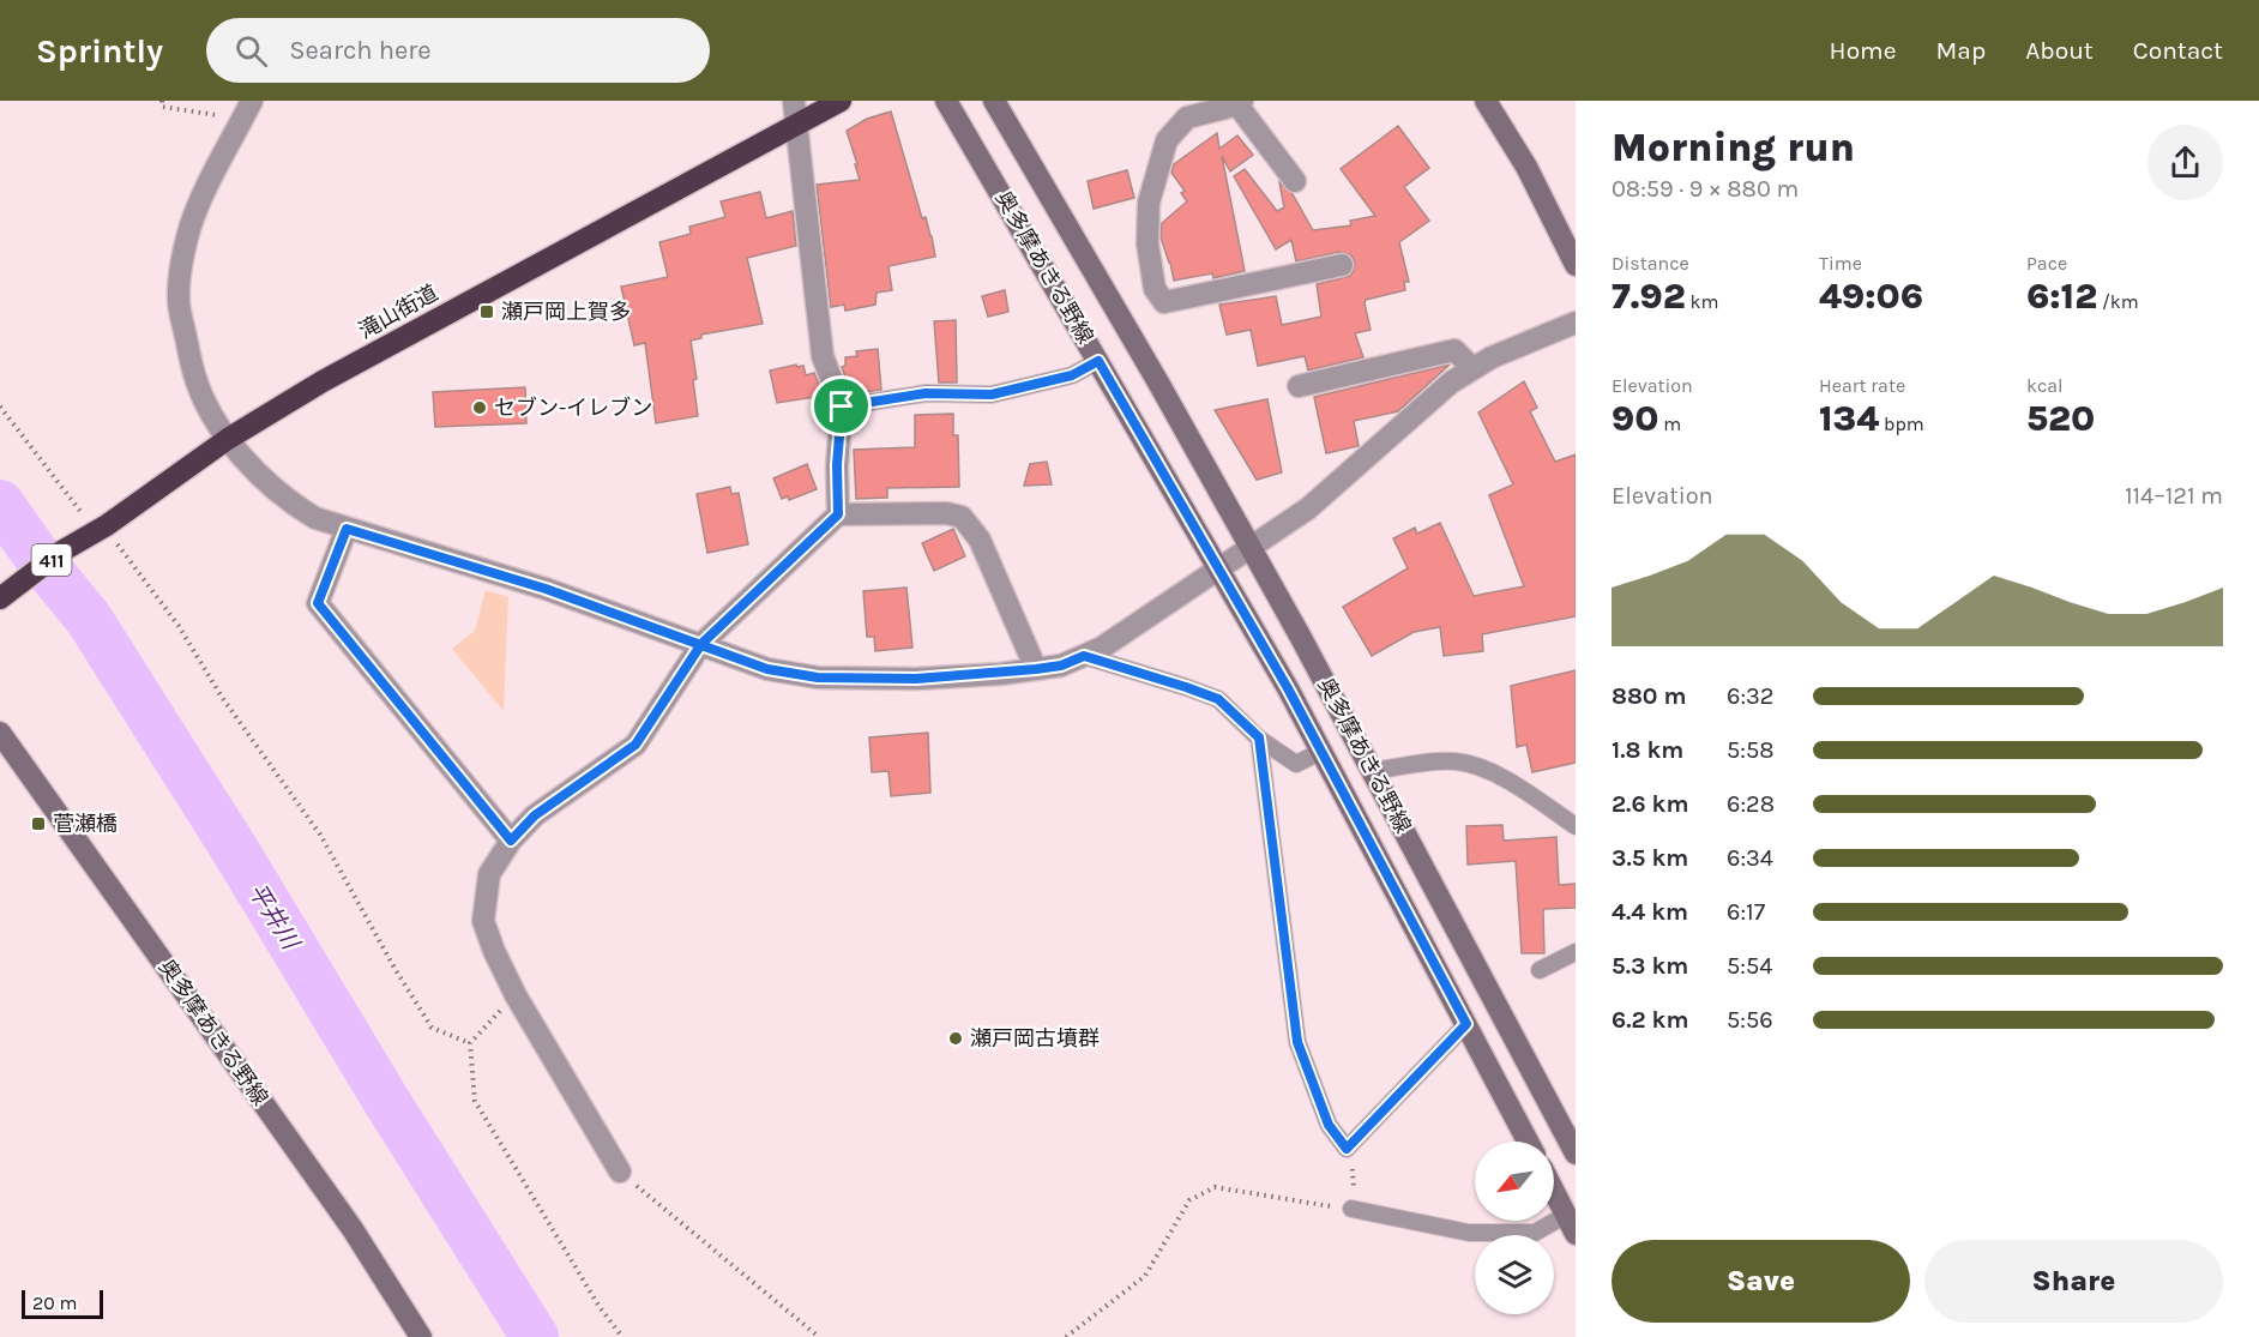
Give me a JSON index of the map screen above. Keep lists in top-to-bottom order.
{
  "streets": {
    "highway": ["滝山街道", "411"],
    "main road": ["奥多摩あきる野線"]
  },
  "water": ["平井川"],
  "places": {
    "transit": ["瀬戸岡上賀多", "菅瀬橋"],
    "other": ["セブン-イレブン", "瀬戸岡古墳群"]
  },
  "scale_bar": "20 m",
  "north": "bottom left",
  "page": {
    "header": "Sprintly",
    "search": "Search here",
    "nav": [
      "Home",
      "Map",
      "About",
      "Contact"
    ],
    "heading": ["Morning run", "08:59 · 9 × 880 m"],
    "stats": [
      ["Distance", "7.92 km"],
      ["Time", "49:06"],
      ["Pace", "6:12 /km"],
      ["Elevation", "90 m"],
      ["Heart rate", "134 bpm"],
      ["kcal", "520"]
    ],
    "chart": ["Elevation", "114–121 m"],
    "list": [
      {
        "name": "880 m",
        "note": "6:32"
      },
      {
        "name": "1.8 km",
        "note": "5:58"
      },
      {
        "name": "2.6 km",
        "note": "6:28"
      },
      {
        "name": "3.5 km",
        "note": "6:34"
      },
      {
        "name": "4.4 km",
        "note": "6:17"
      },
      {
        "name": "5.3 km",
        "note": "5:54"
      },
      {
        "name": "6.2 km",
        "note": "5:56"
      }
    ],
    "buttons": ["Save", "Share"],
    "scale": "20 m"
  }
}
